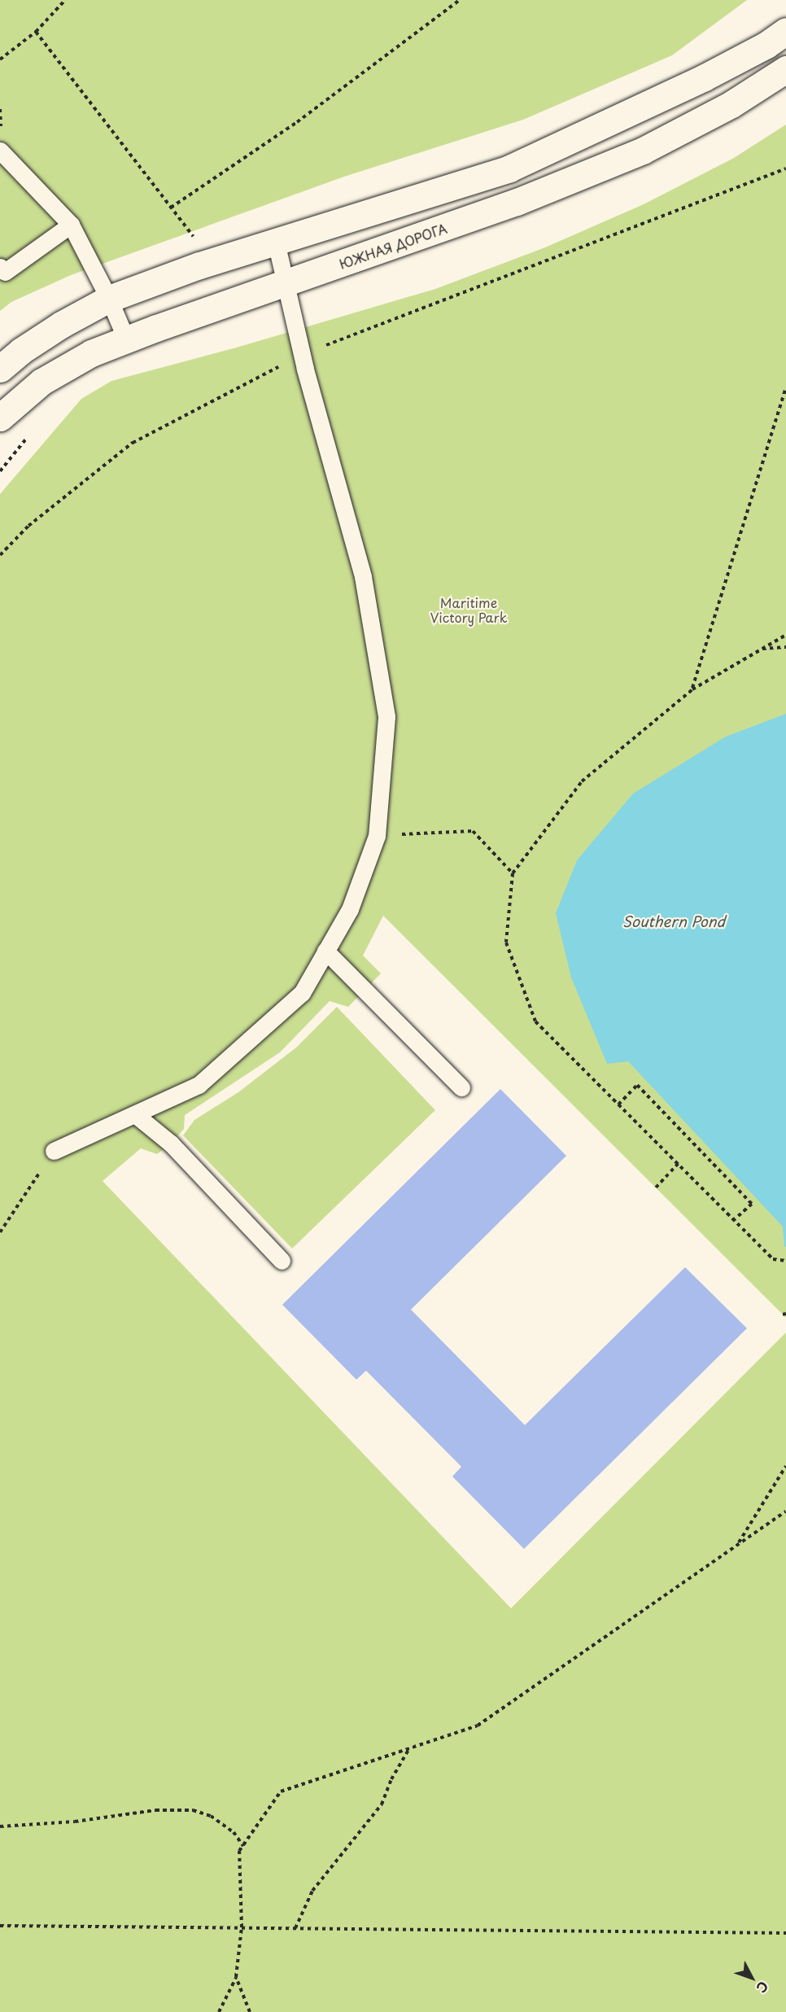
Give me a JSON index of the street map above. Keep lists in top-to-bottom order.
{
  "streets": {
    "street": ["ЮЖНАЯ ДОРОГА"]
  },
  "water": ["Southern Pond"],
  "parks": ["Maritime Victory Park"],
  "north": "bottom right"
}
